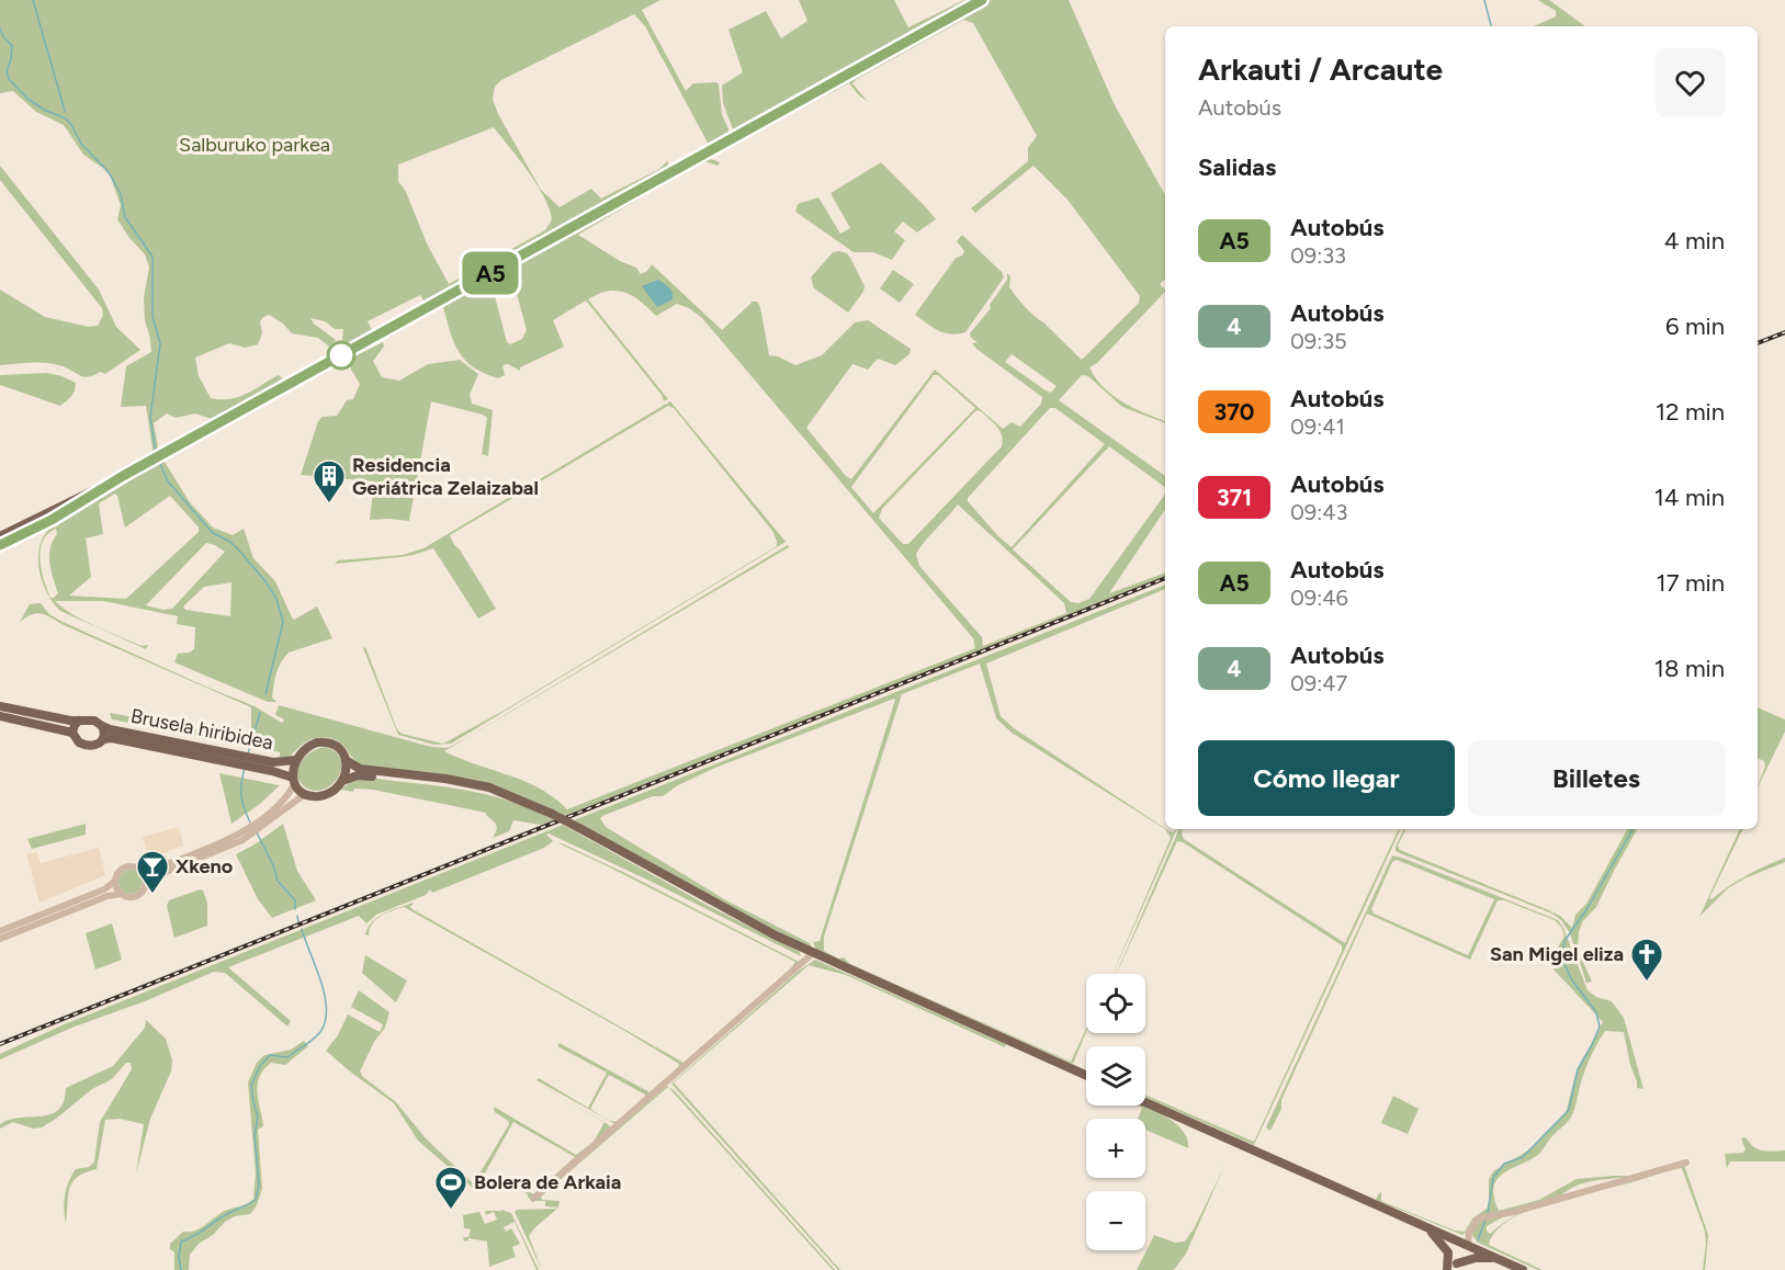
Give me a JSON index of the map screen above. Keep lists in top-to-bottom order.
{
  "streets": {
    "main road": ["Brusela hiribidea"]
  },
  "parks": ["Salburuko parkea"],
  "places": {
    "building": ["Residencia Geriátrica Zelaizabal"],
    "bar": ["Xkeno"],
    "church": ["San Migel eliza"],
    "sports": ["Bolera de Arkaia"]
  },
  "lines": ["bus line A5"],
  "page": {
    "on_map": "A5",
    "heading": [
      ["Arkauti / Arcaute", "Autobús"],
      "Salidas"
    ],
    "list": [
      {
        "mark": "A5",
        "name": "Autobús",
        "note": "09:33",
        "value": "4 min"
      },
      {
        "mark": "4",
        "name": "Autobús",
        "note": "09:35",
        "value": "6 min"
      },
      {
        "mark": "370",
        "name": "Autobús",
        "note": "09:41",
        "value": "12 min"
      },
      {
        "mark": "371",
        "name": "Autobús",
        "note": "09:43",
        "value": "14 min"
      },
      {
        "mark": "A5",
        "name": "Autobús",
        "note": "09:46",
        "value": "17 min"
      },
      {
        "mark": "4",
        "name": "Autobús",
        "note": "09:47",
        "value": "18 min"
      }
    ],
    "buttons": ["Cómo llegar", "Billetes"],
    "map_buttons": ["+", "−"]
  }
}
